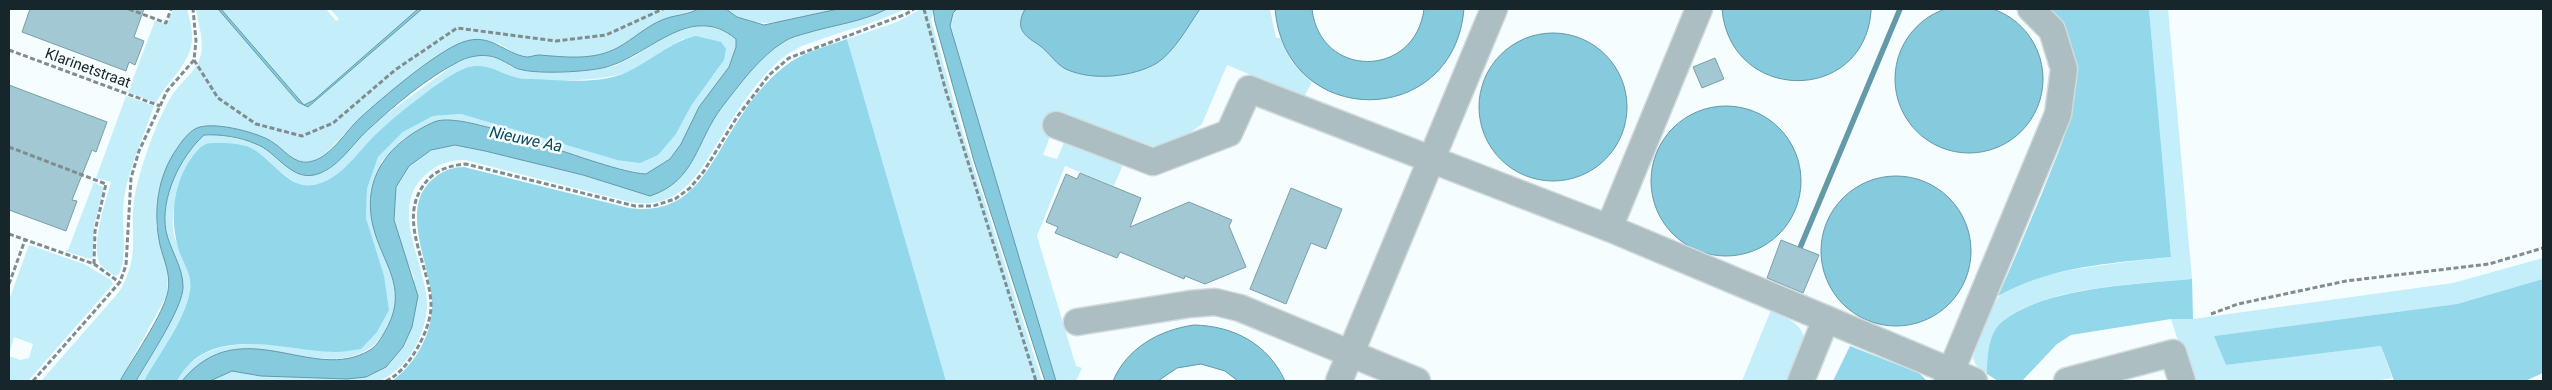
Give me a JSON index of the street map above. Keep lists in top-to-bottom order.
{
  "streets": {
    "path": ["Klarinetstraat"]
  },
  "water": ["Nieuwe Aa"]
}
